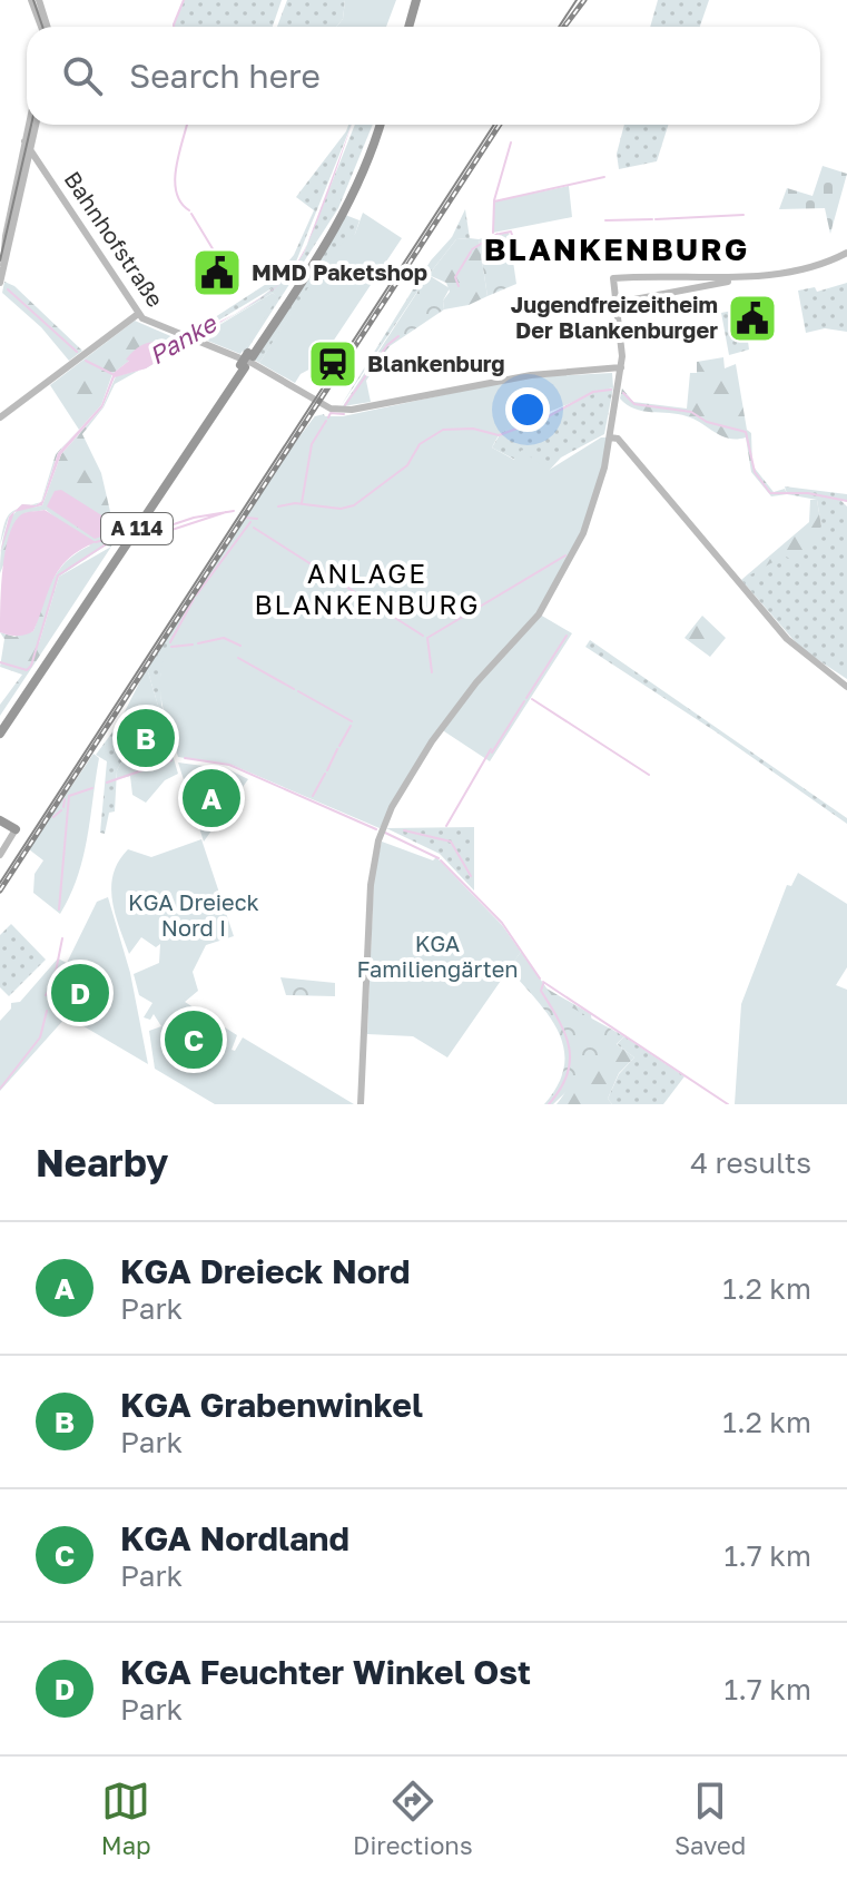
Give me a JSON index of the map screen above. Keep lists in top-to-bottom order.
{
  "streets": {
    "highway": ["A 114"],
    "main road": ["Bahnhofstraße"]
  },
  "districts": ["BLANKENBURG", "ANLAGE BLANKENBURG"],
  "water": ["Panke"],
  "parks": ["KGA Dreieck Nord I", "KGA Familiengärten"],
  "places": {
    "public building": ["MMD Paketshop", "Jugendfreizeitheim Der Blankenburger"],
    "station": ["Blankenburg"]
  },
  "page": {
    "search": "Search here",
    "pins": [
      "B",
      "A",
      "D",
      "C"
    ],
    "heading": ["Nearby", "4 results"],
    "list": [
      {
        "mark": "A",
        "name": "KGA Dreieck Nord",
        "note": "Park",
        "value": "1.2 km"
      },
      {
        "mark": "B",
        "name": "KGA Grabenwinkel",
        "note": "Park",
        "value": "1.2 km"
      },
      {
        "mark": "C",
        "name": "KGA Nordland",
        "note": "Park",
        "value": "1.7 km"
      },
      {
        "mark": "D",
        "name": "KGA Feuchter Winkel Ost",
        "note": "Park",
        "value": "1.7 km"
      }
    ],
    "nav": ["Map", "Directions", "Saved"]
  }
}
